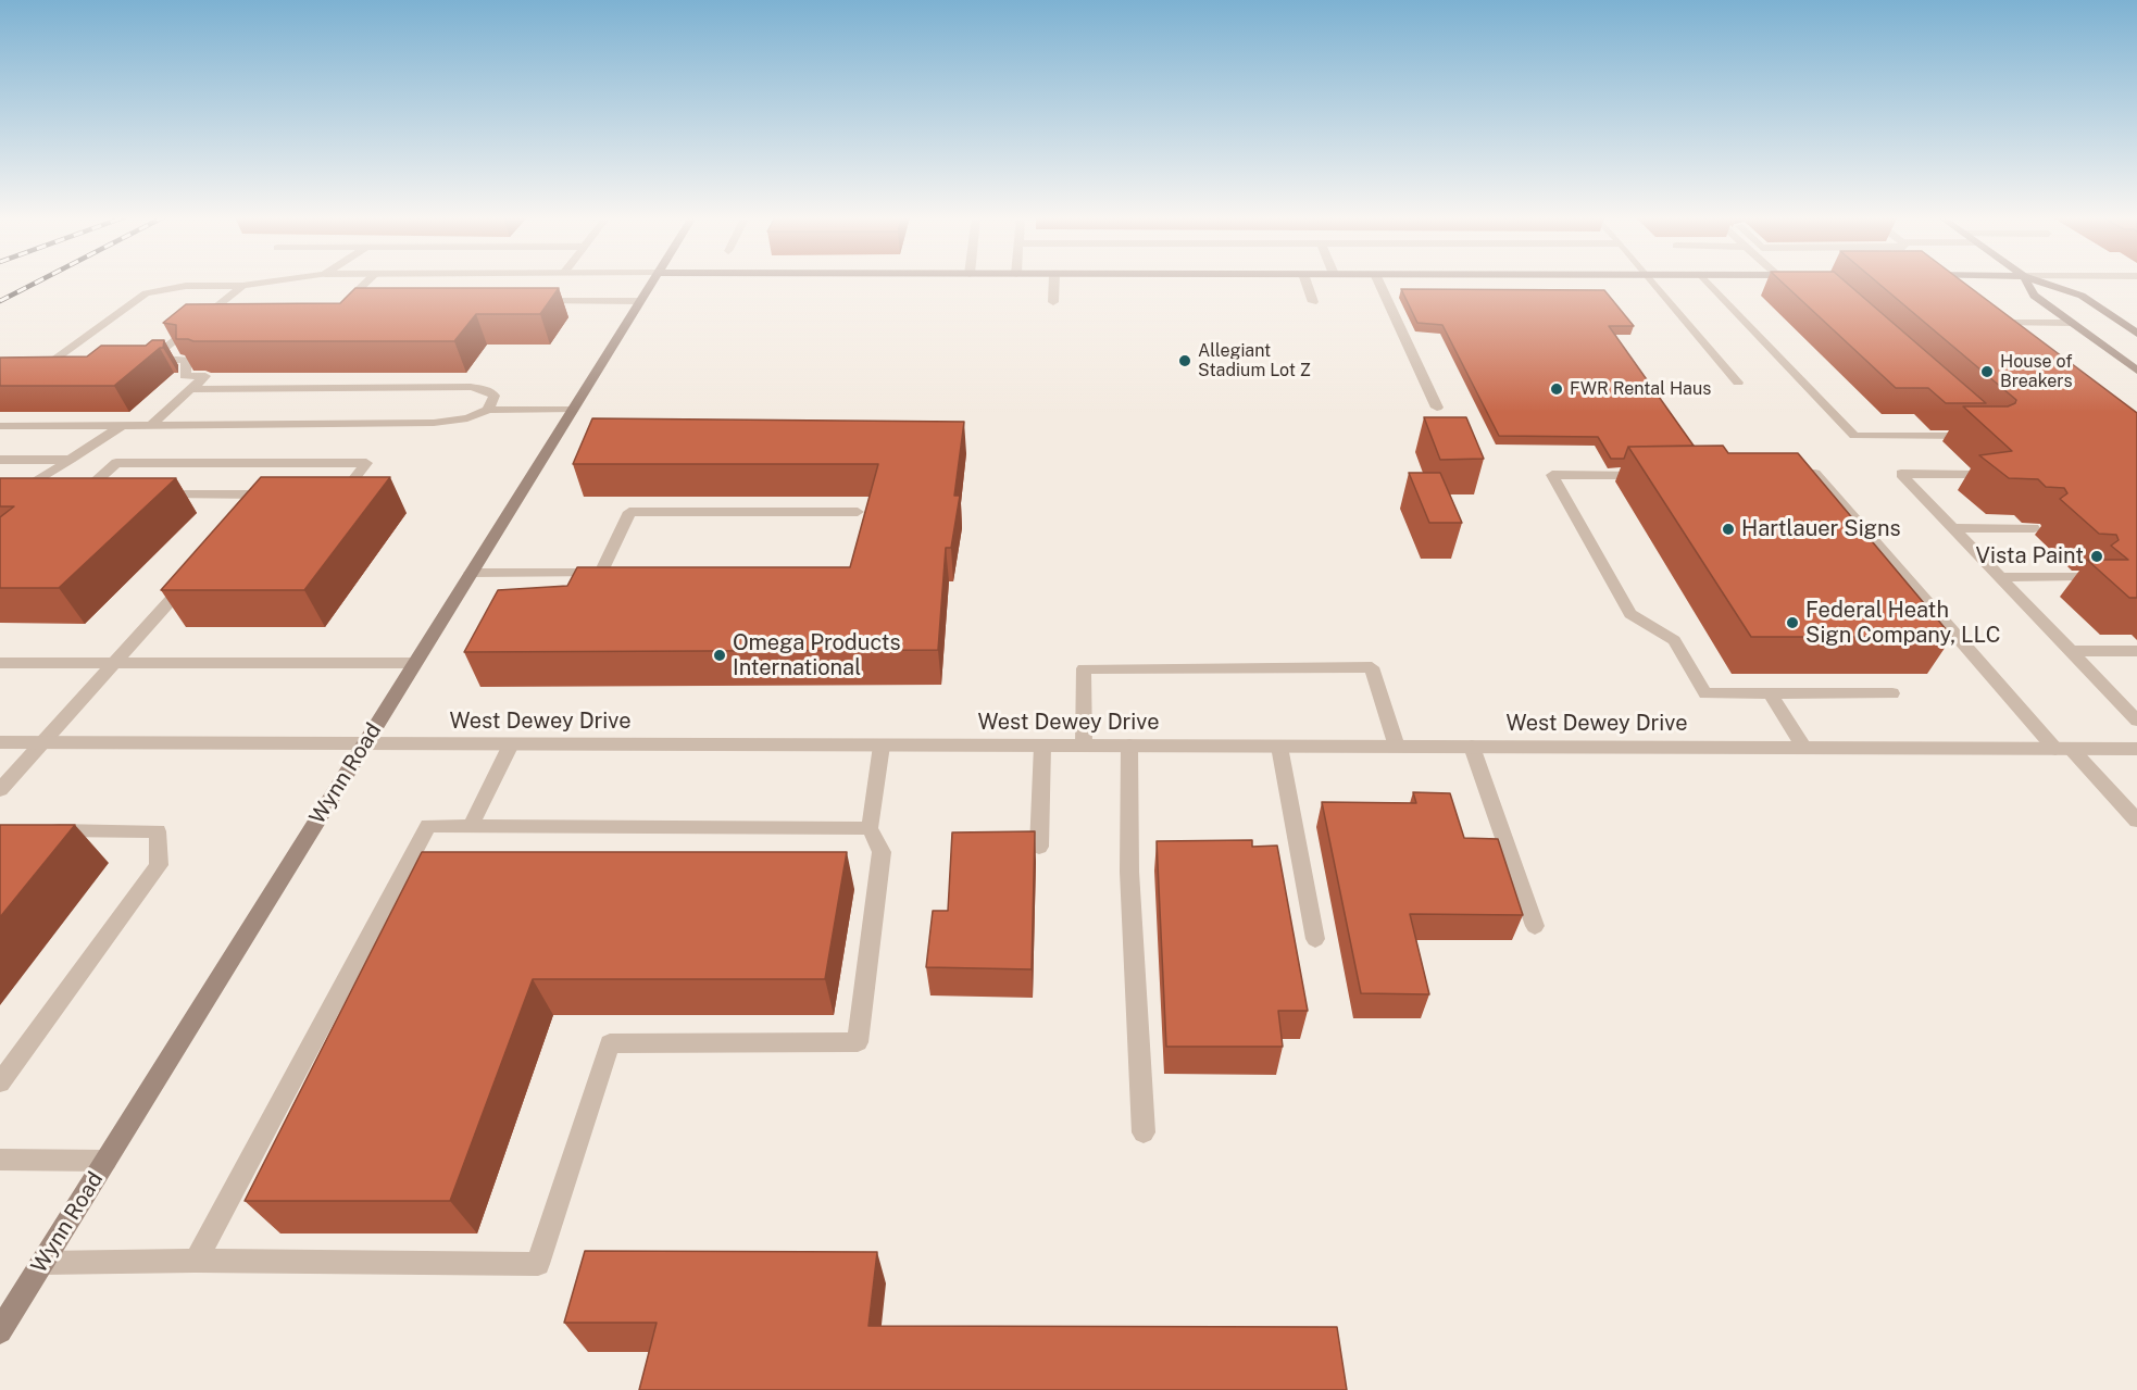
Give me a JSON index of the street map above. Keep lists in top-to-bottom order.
{
  "streets": {
    "street": ["West Dewey Drive", "Wynn Road"]
  },
  "crossings": [
    ["West Dewey Drive", "Wynn Road"]
  ],
  "places": [
    "Allegiant Stadium Lot Z",
    "House of Breakers",
    "FWR Rental Haus",
    "Hartlauer Signs",
    "Vista Paint",
    "Federal Heath Sign Company, LLC",
    "Omega Products International"
  ]
}
